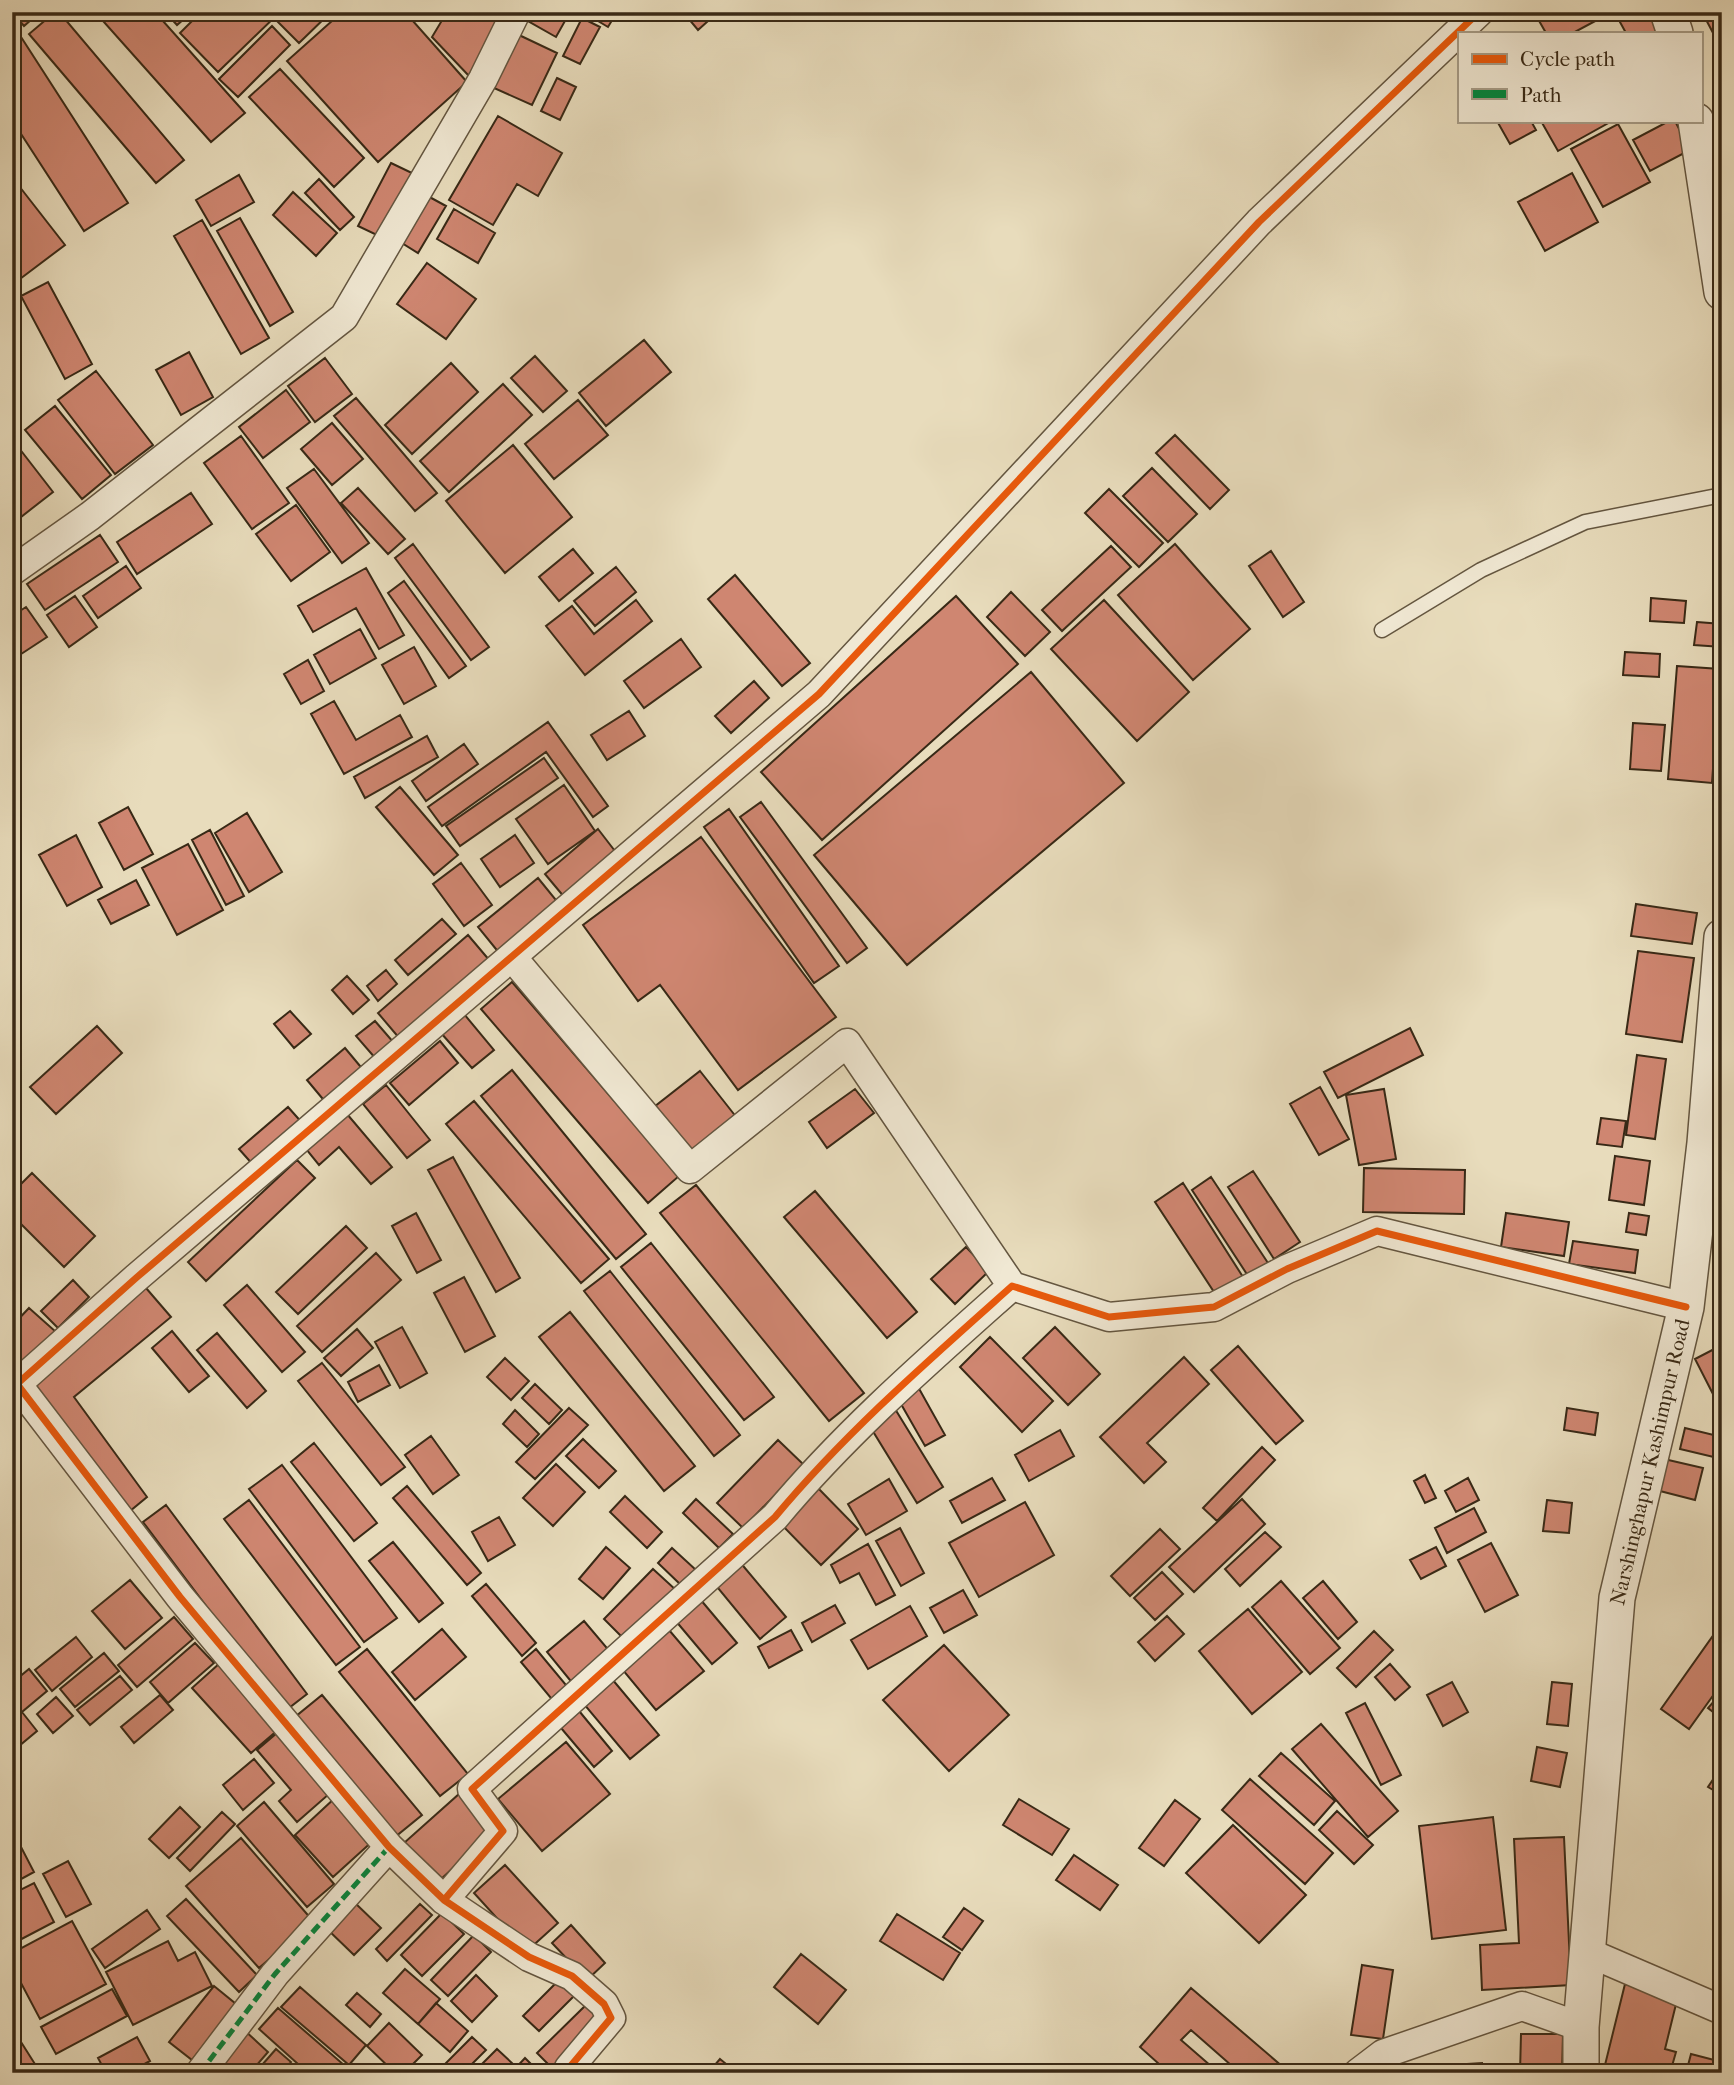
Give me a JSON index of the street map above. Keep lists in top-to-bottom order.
{
  "streets": {
    "street": ["Narshinghapur Kashimpur Road"]
  },
  "legend": ["Cycle path", "Path"]
}
